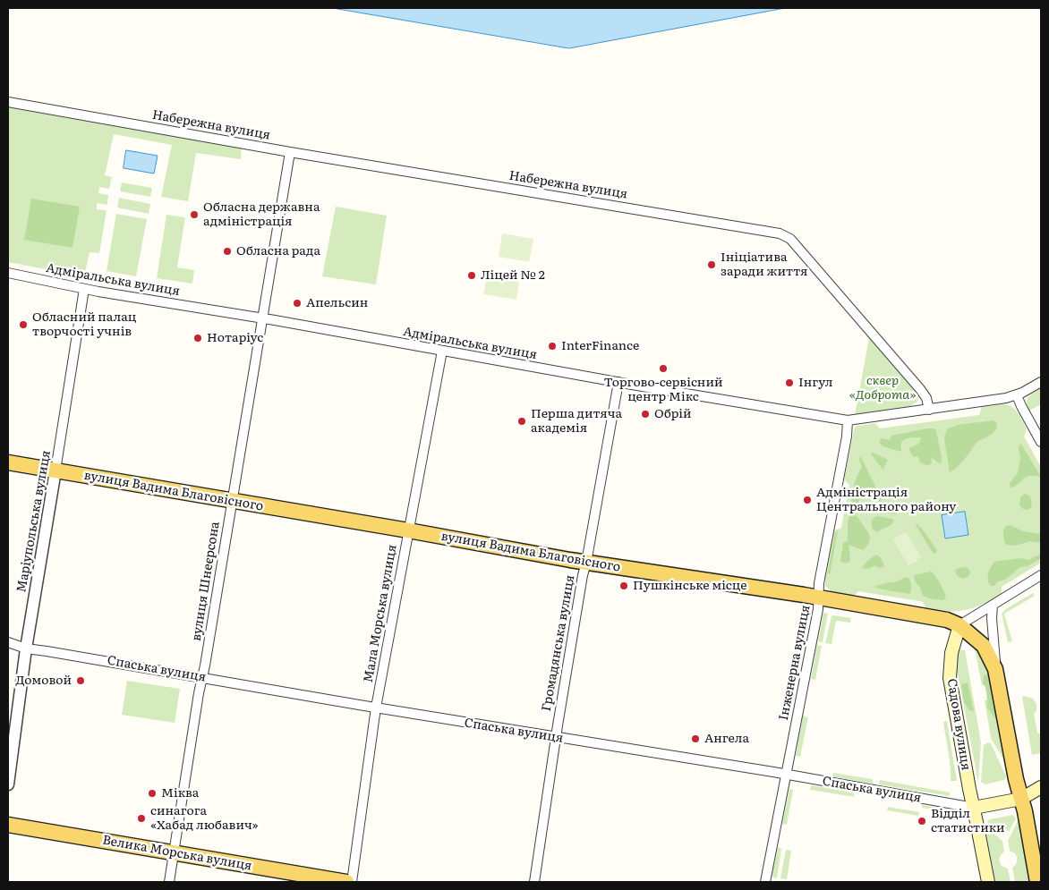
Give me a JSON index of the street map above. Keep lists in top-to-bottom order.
{
  "streets": {
    "main road": [
      "вулиця Вадима Благовісного",
      "Спаська вулиця",
      "Садова вулиця",
      "Велика Морська вулиця"
    ],
    "street": [
      "Набережна вулиця",
      "Адміральська вулиця",
      "Маріупольська вулиця",
      "вулиця Шнеєрсона",
      "Мала Морська вулиця",
      "Громадянська вулиця",
      "Інженерна вулиця"
    ]
  },
  "crossings": [
    ["Набережна вулиця", "Адміральська вулиця"],
    ["Набережна вулиця", "вулиця Шнеєрсона"],
    ["Адміральська вулиця", "Маріупольська вулиця"],
    ["Адміральська вулиця", "вулиця Шнеєрсона"],
    ["Адміральська вулиця", "Мала Морська вулиця"],
    ["Адміральська вулиця", "Громадянська вулиця"],
    ["Адміральська вулиця", "Інженерна вулиця"],
    ["вулиця Вадима Благовісного", "Маріупольська вулиця"],
    ["вулиця Вадима Благовісного", "вулиця Шнеєрсона"],
    ["вулиця Вадима Благовісного", "Мала Морська вулиця"],
    ["вулиця Вадима Благовісного", "Громадянська вулиця"],
    ["вулиця Вадима Благовісного", "Інженерна вулиця"],
    ["вулиця Вадима Благовісного", "Садова вулиця"],
    ["Маріупольська вулиця", "Спаська вулиця"],
    ["вулиця Шнеєрсона", "Спаська вулиця"],
    ["вулиця Шнеєрсона", "Велика Морська вулиця"],
    ["Мала Морська вулиця", "Спаська вулиця"],
    ["Громадянська вулиця", "Спаська вулиця"],
    ["Інженерна вулиця", "Спаська вулиця"],
    ["Спаська вулиця", "Садова вулиця"]
  ],
  "parks": ["сквер «Доброта»"],
  "places": [
    "Обласна державна адміністрація",
    "Обласна рада",
    "Ініціатива заради життя",
    "Ліцей № 2",
    "Апельсин",
    "Обласний палац творчості учнів",
    "Нотаріус",
    "InterFinance",
    "Торгово-сервісний центр Мікс",
    "Інгул",
    "Обрій",
    "Перша дитяча академія",
    "Адміністрація Центрального району",
    "Пушкінське місце",
    "Домовой",
    "Ангела",
    "Міква",
    "синагога «Хабад любавич»",
    "Відділ статистики"
  ]
}
